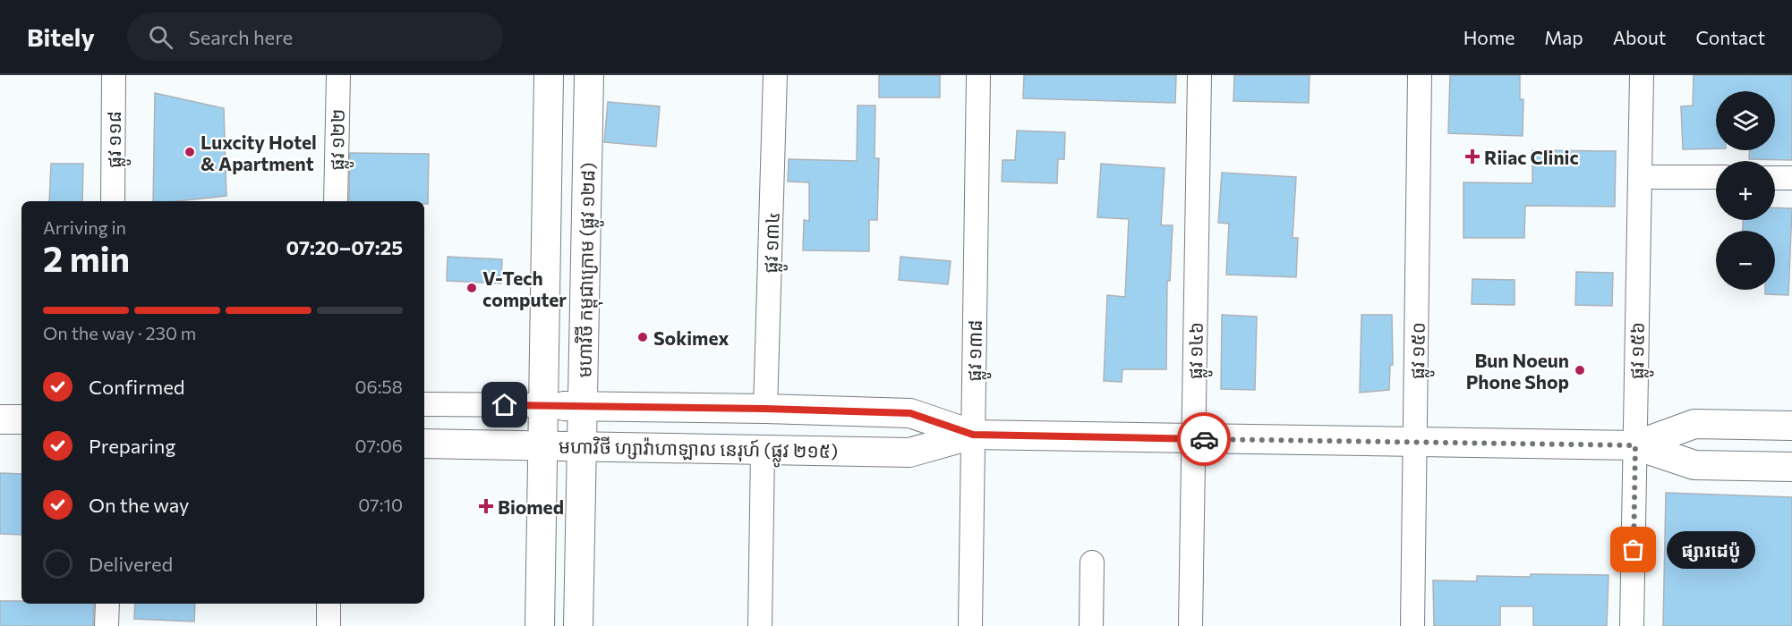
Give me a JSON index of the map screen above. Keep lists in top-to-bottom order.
{
  "streets": {
    "main road": ["មហាវិថី កម្ពុជាក្រោម (ផ្លូវ ១២៨)", "មហាវិថី ហ្សាវ៉ាហាឡាល នេរុហ៍ (ផ្លូវ ២១៥)"],
    "street": [
      "ផ្លូវ ១១៨",
      "ផ្លូវ ១២២",
      "ផ្លូវ ១៣៤",
      "ផ្លូវ ១៣៨",
      "ផ្លូវ ១៤៦",
      "ផ្លូវ ១៥០",
      "ផ្លូវ ១៥៦"
    ]
  },
  "crossings": [
    ["ផ្លូវ ១៣៤", "មហាវិថី ហ្សាវ៉ាហាឡាល នេរុហ៍ (ផ្លូវ ២១៥)"],
    ["មហាវិថី កម្ពុជាក្រោម (ផ្លូវ ១២៨)", "មហាវិថី ហ្សាវ៉ាហាឡាល នេរុហ៍ (ផ្លូវ ២១៥)"],
    ["ផ្លូវ ១៣៨", "មហាវិថី ហ្សាវ៉ាហាឡាល នេរុហ៍ (ផ្លូវ ២១៥)"],
    ["ផ្លូវ ១៤៦", "មហាវិថី ហ្សាវ៉ាហាឡាល នេរុហ៍ (ផ្លូវ ២១៥)"],
    ["ផ្លូវ ១៥០", "មហាវិថី ហ្សាវ៉ាហាឡាល នេរុហ៍ (ផ្លូវ ២១៥)"],
    ["ផ្លូវ ១៥៦", "មហាវិថី ហ្សាវ៉ាហាឡាល នេរុហ៍ (ផ្លូវ ២១៥)"]
  ],
  "places": {
    "other": [
      "Luxcity Hotel & Apartment",
      "V-Tech computer",
      "Sokimex",
      "Bun Noeun Phone Shop",
      "ផ្សារដេប៉ូ"
    ],
    "health": ["Riiac Clinic", "Biomed"]
  },
  "page": {
    "header": "Bitely",
    "search": "Search here",
    "nav": [
      "Home",
      "Map",
      "About",
      "Contact"
    ],
    "map_buttons": ["+", "−"],
    "heading": ["2 min", "Arriving in", "07:20–07:25"],
    "bar": "On the way · 230 m",
    "list": [
      ["Confirmed", "06:58"],
      ["Preparing", "07:06"],
      ["On the way", "07:10"],
      "Delivered"
    ],
    "bubble": "ផ្សារដេប៉ូ"
  }
}
